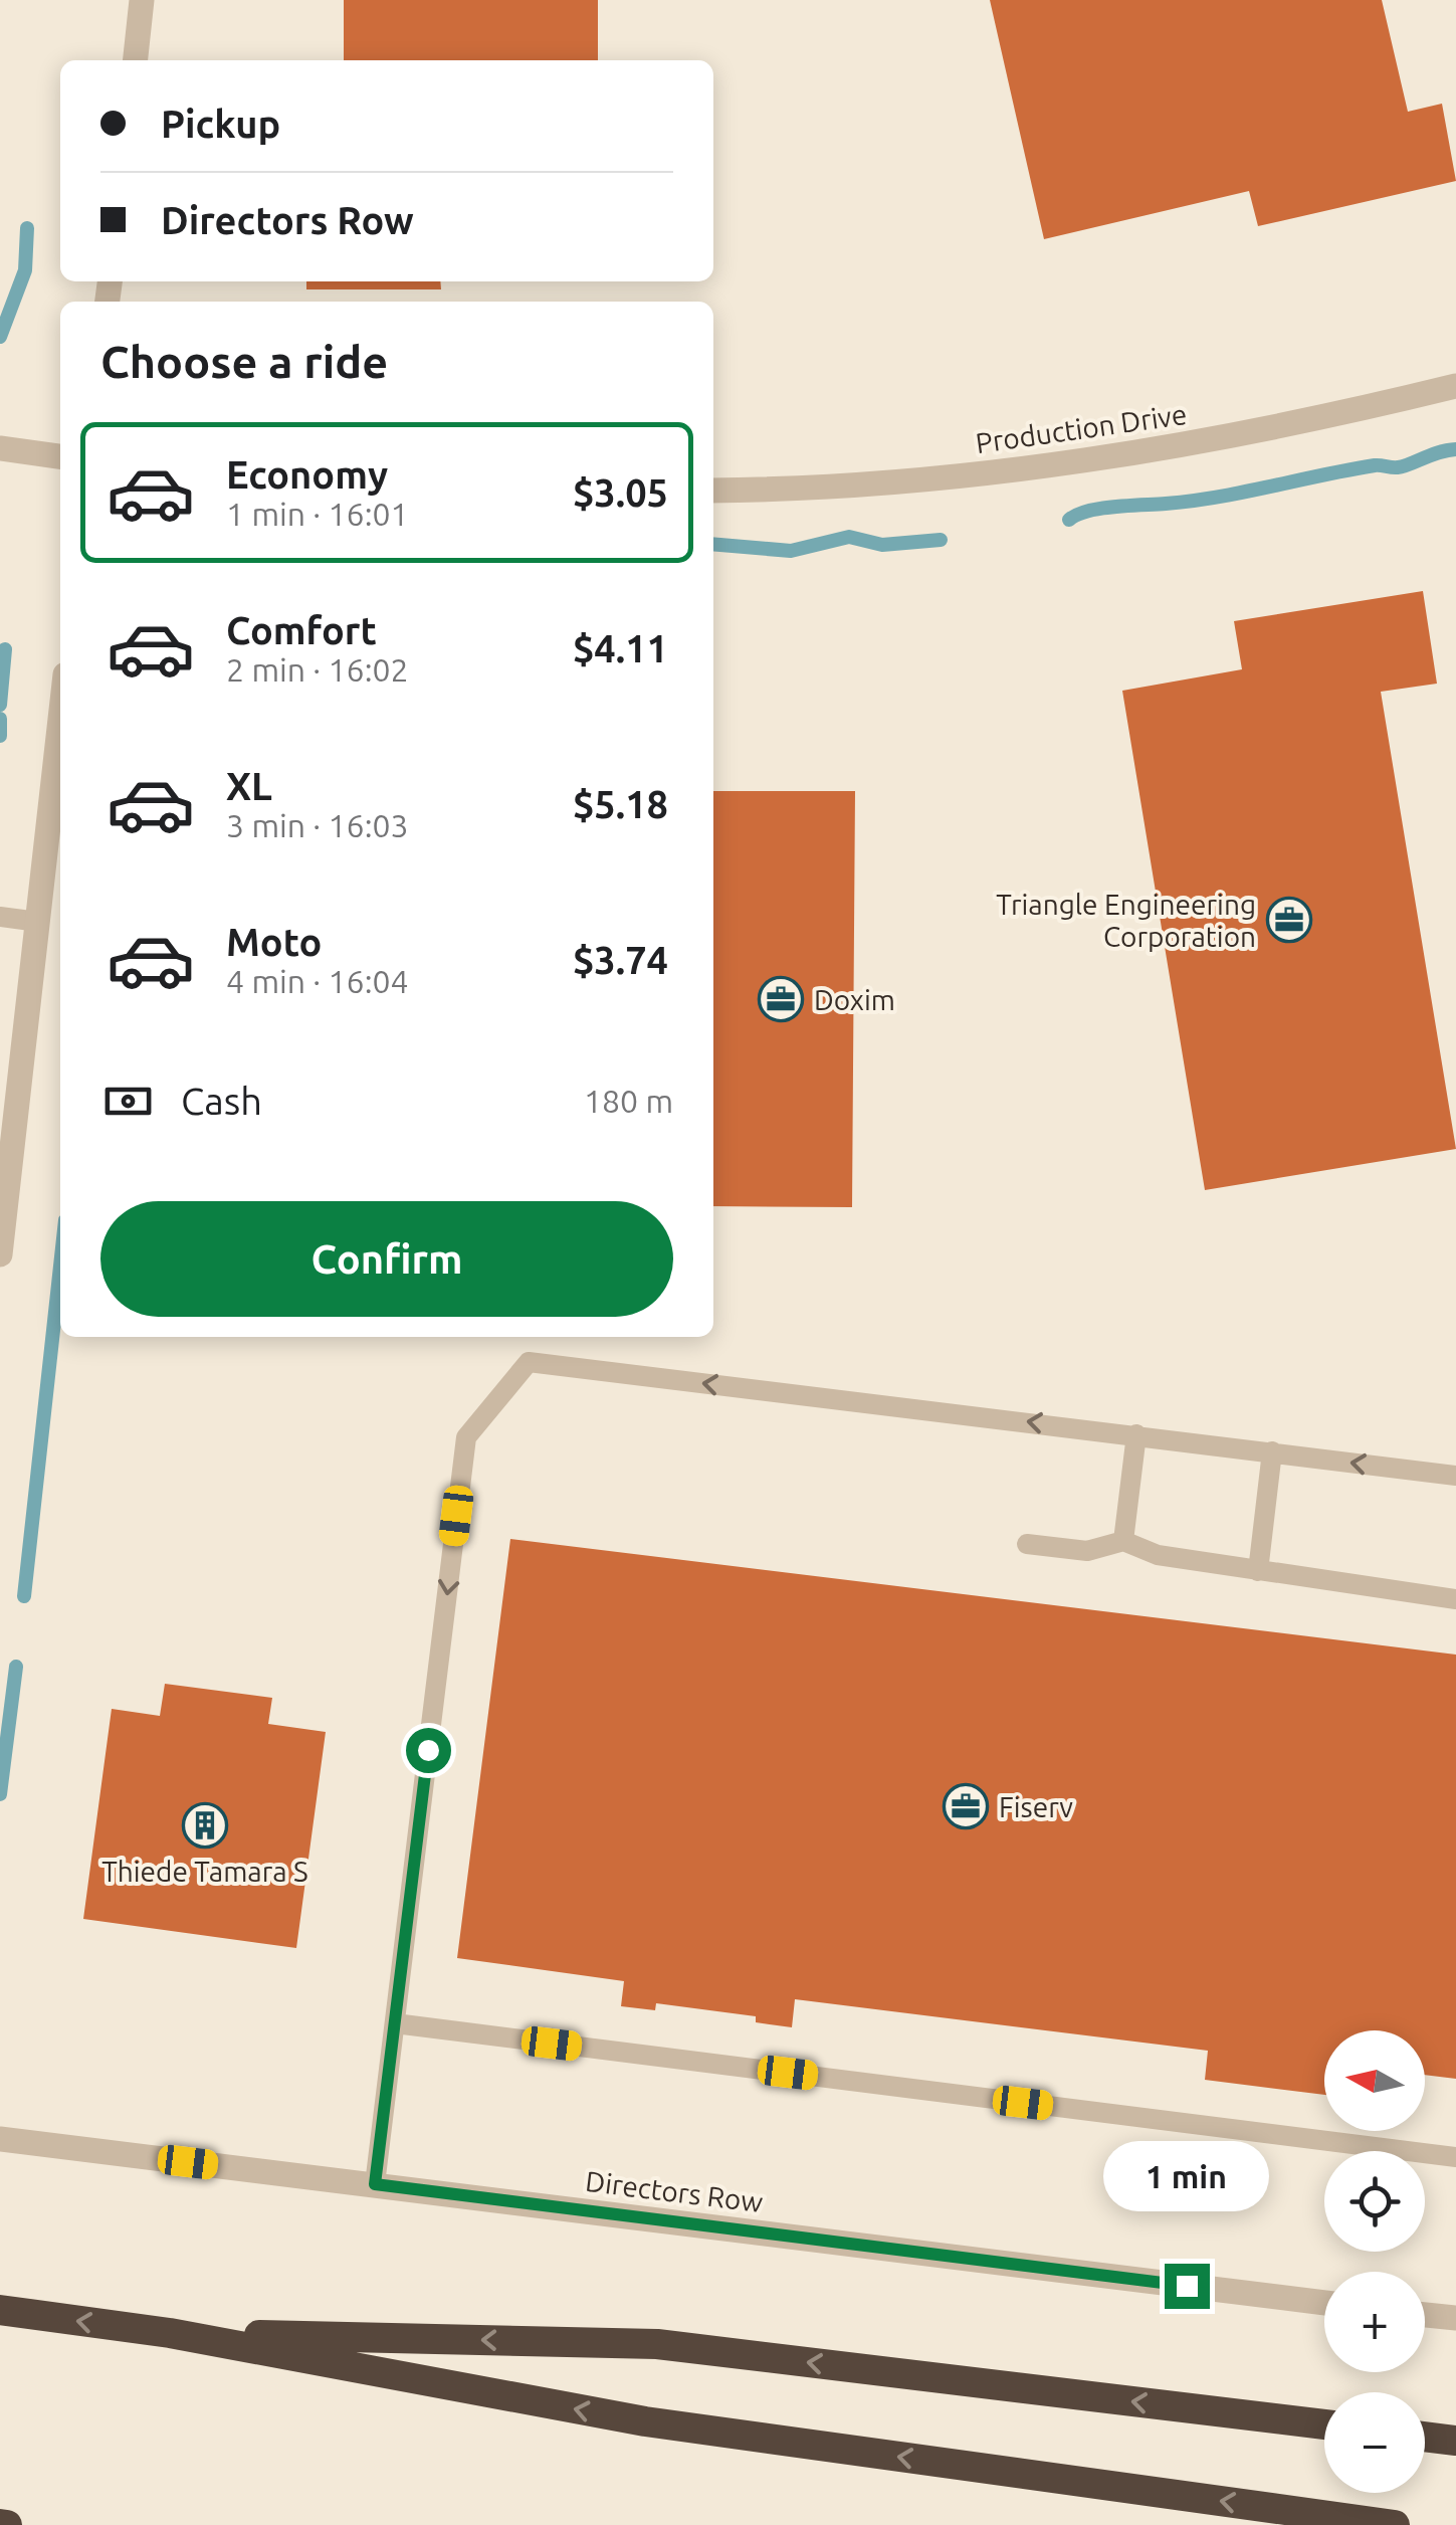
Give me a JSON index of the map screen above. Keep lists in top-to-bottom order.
{
  "streets": {
    "street": ["Production Drive", "Directors Row"]
  },
  "places": {
    "office": ["Triangle Engineering Corporation", "Doxim", "Fiserv"],
    "building": ["Thiede Tamara S"]
  },
  "north": "left",
  "page": {
    "banner": ["Pickup", "Directors Row"],
    "heading": "Choose a ride",
    "list": [
      {
        "name": "Economy",
        "note": "1 min · 16:01",
        "value": "$3.05"
      },
      {
        "name": "Comfort",
        "note": "2 min · 16:02",
        "value": "$4.11"
      },
      {
        "name": "XL",
        "note": "3 min · 16:03",
        "value": "$5.18"
      },
      {
        "name": "Moto",
        "note": "4 min · 16:04",
        "value": "$3.74"
      }
    ],
    "pay": ["Cash", "180 m"],
    "buttons": "Confirm",
    "map_buttons": ["+", "−"],
    "bubble": "1 min"
  }
}
